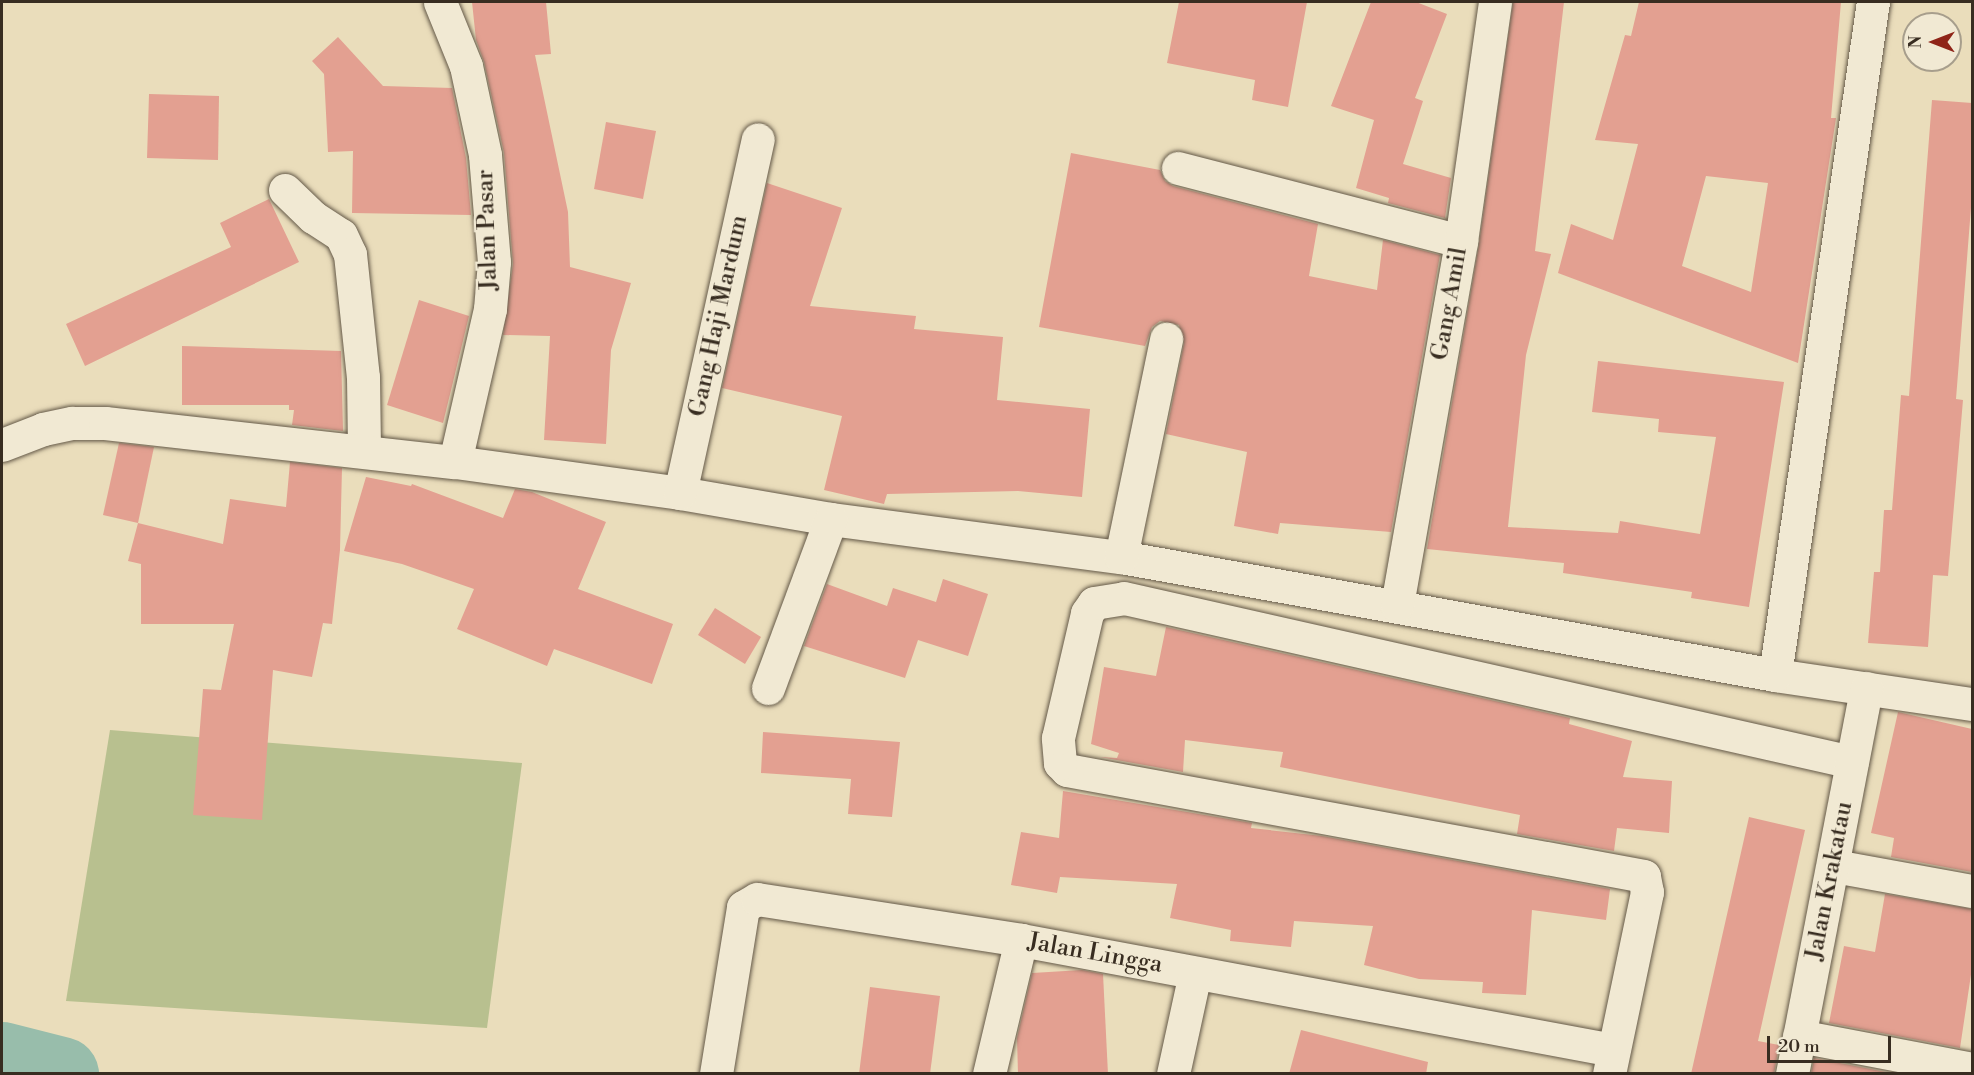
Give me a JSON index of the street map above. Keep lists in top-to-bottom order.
{
  "streets": {
    "street": [
      "Jalan Pasar",
      "Gang Amil",
      "Gang Haji Mardum",
      "Jalan Krakatau",
      "Jalan Lingga"
    ]
  },
  "scale_bar": "20 m",
  "north": "left"
}
